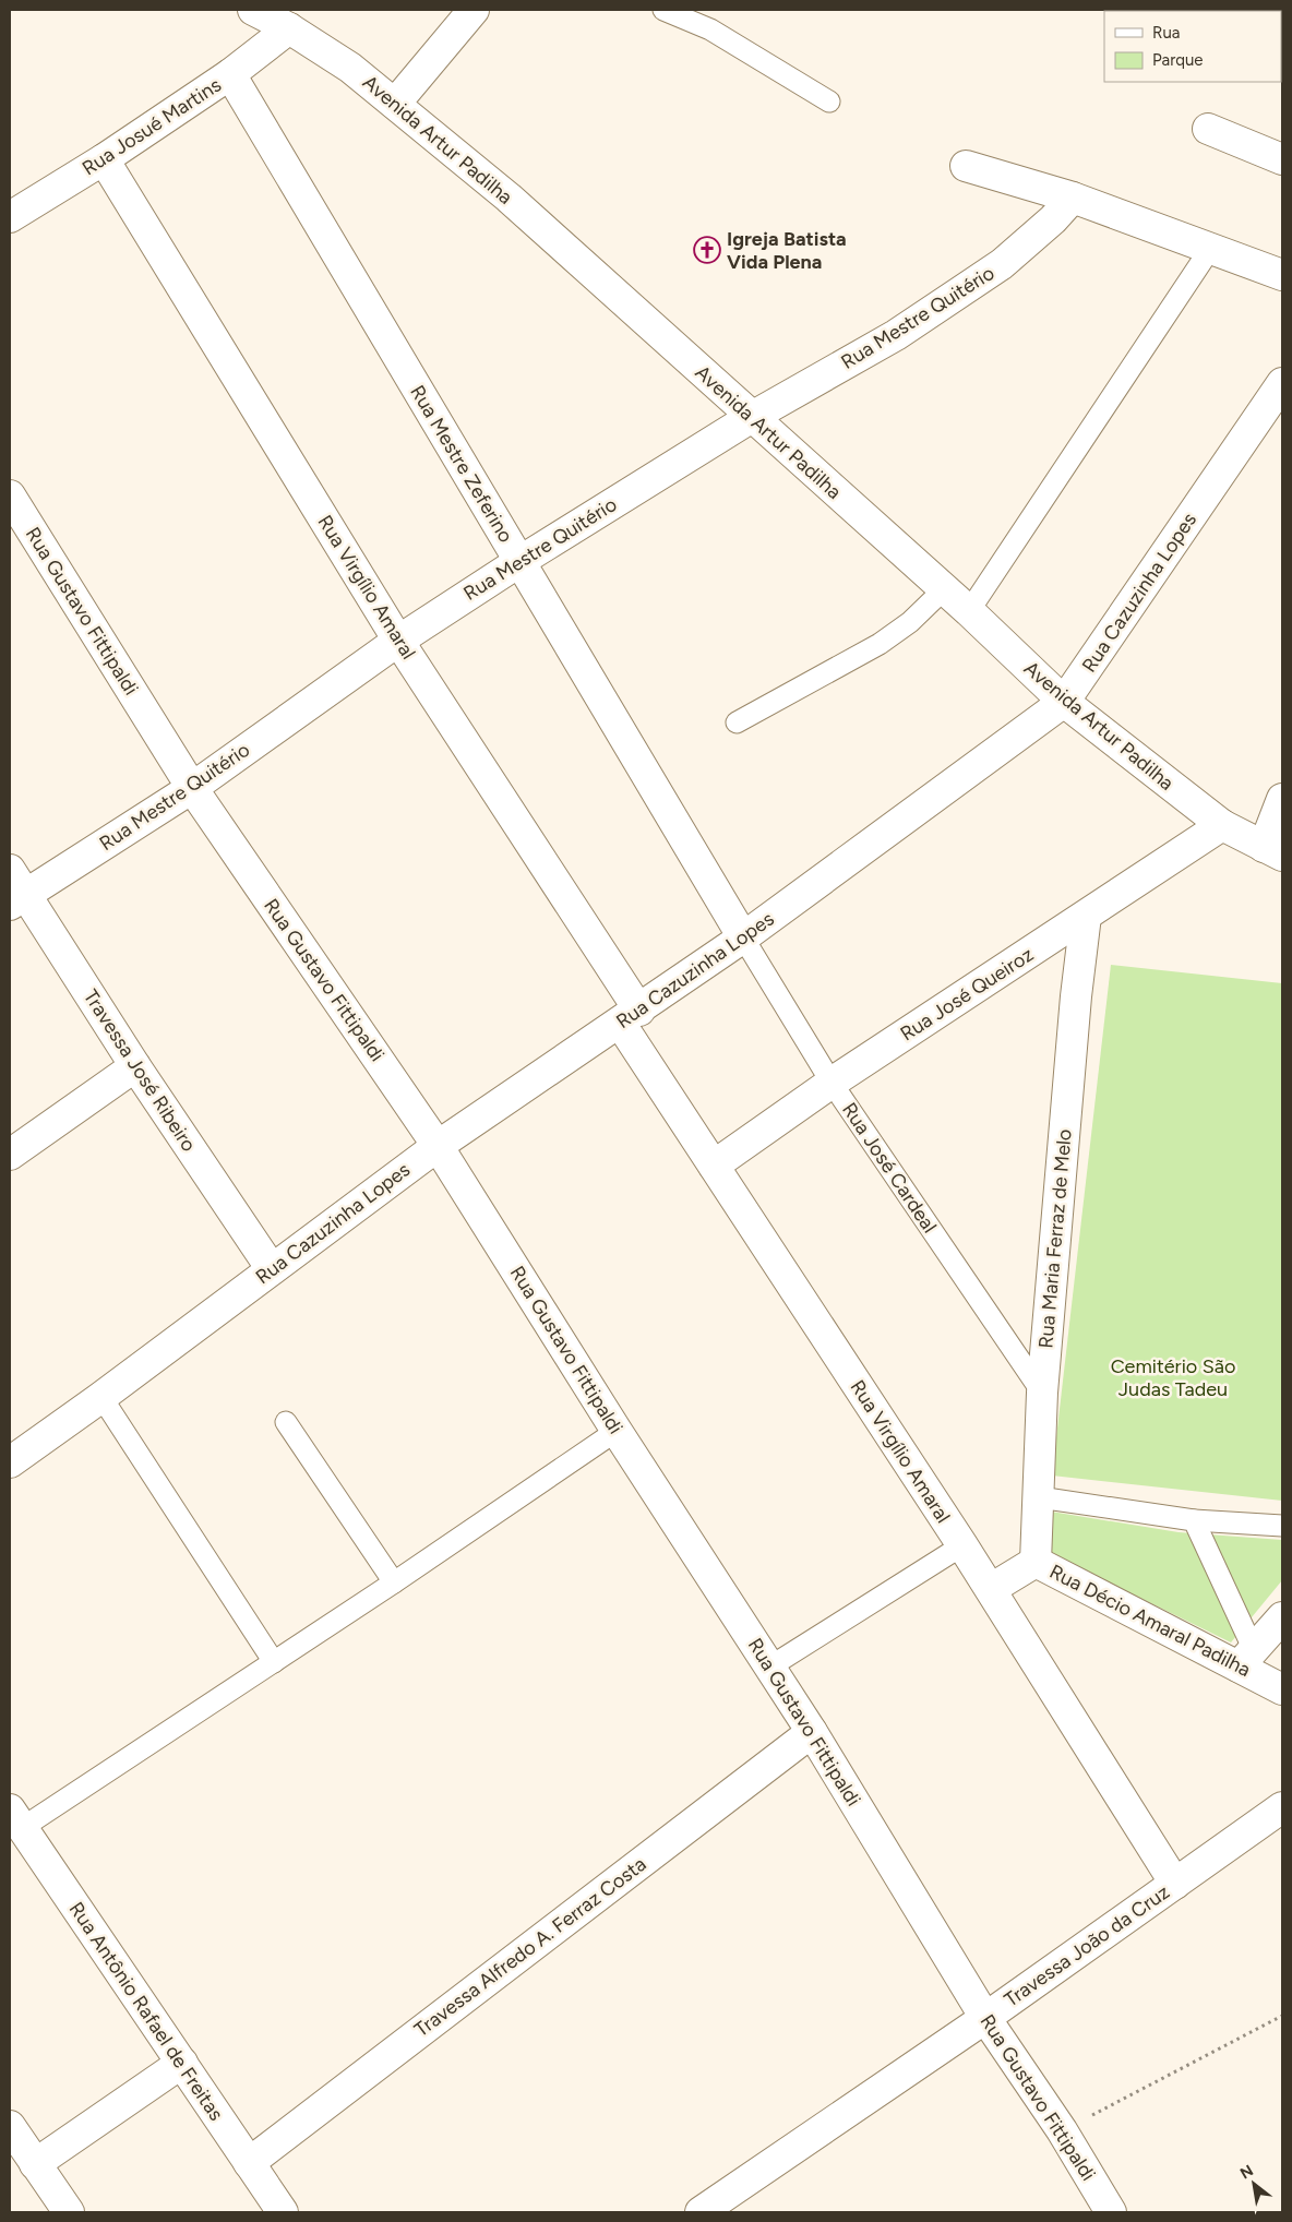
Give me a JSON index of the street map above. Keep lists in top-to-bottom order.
{
  "streets": {
    "street": [
      "Rua Josué Martins",
      "Avenida Artur Padilha",
      "Rua Mestre Quitério",
      "Rua Mestre Zeferino",
      "Rua Virgílio Amaral",
      "Rua Cazuzinha Lopes",
      "Rua Gustavo Fittipaldi",
      "Rua José Queiroz",
      "Travessa José Ribeiro",
      "Rua Maria Ferraz de Melo",
      "Rua Décio Amaral Padilha",
      "Travessa João da Cruz",
      "Travessa Alfredo A. Ferraz Costa",
      "Rua Antônio Rafael de Freitas"
    ],
    "lane": ["Rua José Cardeal"]
  },
  "crossings": [
    ["Rua Josué Martins", "Avenida Artur Padilha"],
    ["Rua Josué Martins", "Rua Mestre Zeferino"],
    ["Rua Josué Martins", "Rua Virgílio Amaral"],
    ["Avenida Artur Padilha", "Rua Mestre Quitério"],
    ["Avenida Artur Padilha", "Rua Cazuzinha Lopes"],
    ["Avenida Artur Padilha", "Rua José Queiroz"],
    ["Rua Mestre Quitério", "Rua Mestre Zeferino"],
    ["Rua Mestre Quitério", "Rua Virgílio Amaral"],
    ["Rua Mestre Quitério", "Rua Gustavo Fittipaldi"],
    ["Rua Mestre Quitério", "Travessa José Ribeiro"],
    ["Rua Mestre Zeferino", "Rua Cazuzinha Lopes"],
    ["Rua Mestre Zeferino", "Rua José Cardeal"],
    ["Rua Virgílio Amaral", "Rua Cazuzinha Lopes"],
    ["Rua Virgílio Amaral", "Rua José Queiroz"],
    ["Rua Virgílio Amaral", "Rua Décio Amaral Padilha"],
    ["Rua Virgílio Amaral", "Travessa João da Cruz"],
    ["Rua Cazuzinha Lopes", "Rua Gustavo Fittipaldi"],
    ["Rua Cazuzinha Lopes", "Travessa José Ribeiro"],
    ["Rua Cazuzinha Lopes", "Rua José Cardeal"],
    ["Rua Gustavo Fittipaldi", "Travessa João da Cruz"],
    ["Rua Gustavo Fittipaldi", "Travessa Alfredo A. Ferraz Costa"],
    ["Rua José Queiroz", "Rua José Cardeal"],
    ["Rua José Queiroz", "Rua Maria Ferraz de Melo"],
    ["Rua José Cardeal", "Rua Maria Ferraz de Melo"],
    ["Rua Maria Ferraz de Melo", "Rua Décio Amaral Padilha"],
    ["Travessa Alfredo A. Ferraz Costa", "Rua Antônio Rafael de Freitas"]
  ],
  "parks": ["Cemitério São Judas Tadeu"],
  "places": {
    "church": ["Igreja Batista Vida Plena"]
  },
  "legend": ["Rua", "Parque"],
  "north": "top left"
}
